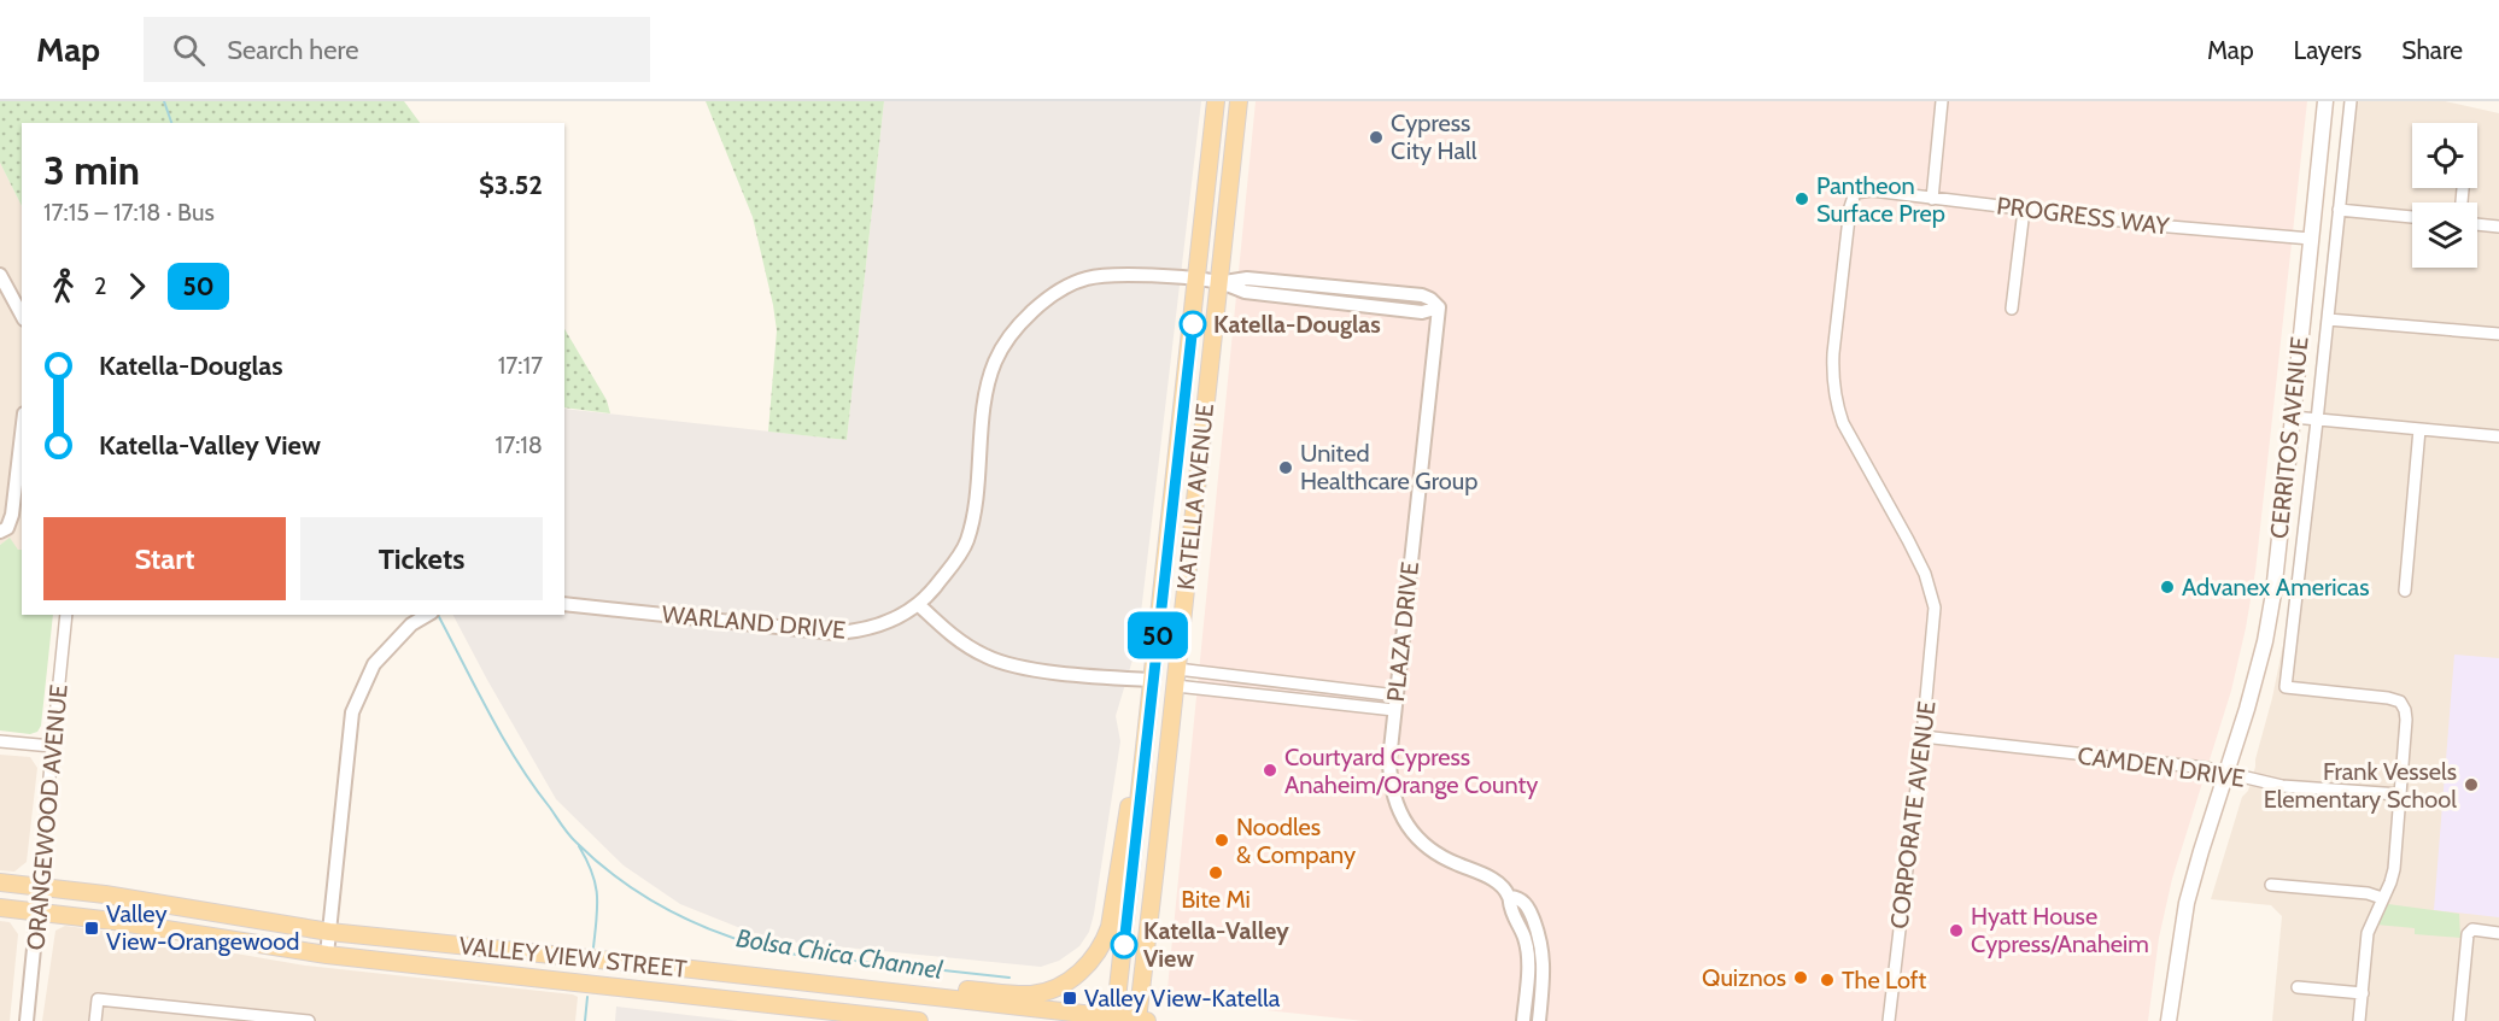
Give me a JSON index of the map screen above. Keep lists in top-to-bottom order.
{
  "streets": {
    "main road": ["CERRITOS AVENUE", "KATELLA AVENUE", "VALLEY VIEW STREET"],
    "street": [
      "PROGRESS WAY",
      "WARLAND DRIVE",
      "PLAZA DRIVE",
      "CAMDEN DRIVE",
      "CORPORATE AVENUE",
      "ORANGEWOOD AVENUE"
    ]
  },
  "crossings": [
    ["PROGRESS WAY", "CERRITOS AVENUE"],
    ["PROGRESS WAY", "CORPORATE AVENUE"],
    ["CERRITOS AVENUE", "CAMDEN DRIVE"],
    ["KATELLA AVENUE", "WARLAND DRIVE"],
    ["KATELLA AVENUE", "VALLEY VIEW STREET"],
    ["WARLAND DRIVE", "PLAZA DRIVE"],
    ["CAMDEN DRIVE", "CORPORATE AVENUE"],
    ["ORANGEWOOD AVENUE", "VALLEY VIEW STREET"]
  ],
  "water": ["Bolsa Chica Channel"],
  "places": {
    "other": [
      "Cypress City Hall",
      "Pantheon Surface Prep",
      "Katella-Douglas",
      "United Healthcare Group",
      "Advanex Americas",
      "Courtyard Cypress Anaheim/Orange County",
      "Frank Vessels Elementary School",
      "Noodles & Company",
      "Bite Mi",
      "Hyatt House Cypress/Anaheim",
      "Katella-Valley View",
      "Quiznos",
      "The Loft"
    ],
    "transit": ["Valley View-Orangewood", "Valley View-Katella"]
  },
  "lines": ["bus line 50"],
  "page": {
    "header": "Map",
    "search": "Search here",
    "nav": ["Map", "Layers", "Share"],
    "on_map": "50",
    "heading": ["3 min", "17:15 – 17:18 · Bus", "$3.52"],
    "legs": ["2", "50"],
    "list": [
      {
        "name": "Katella-Douglas",
        "value": "17:17"
      },
      {
        "name": "Katella-Valley View",
        "value": "17:18"
      }
    ],
    "buttons": ["Start", "Tickets"]
  }
}
